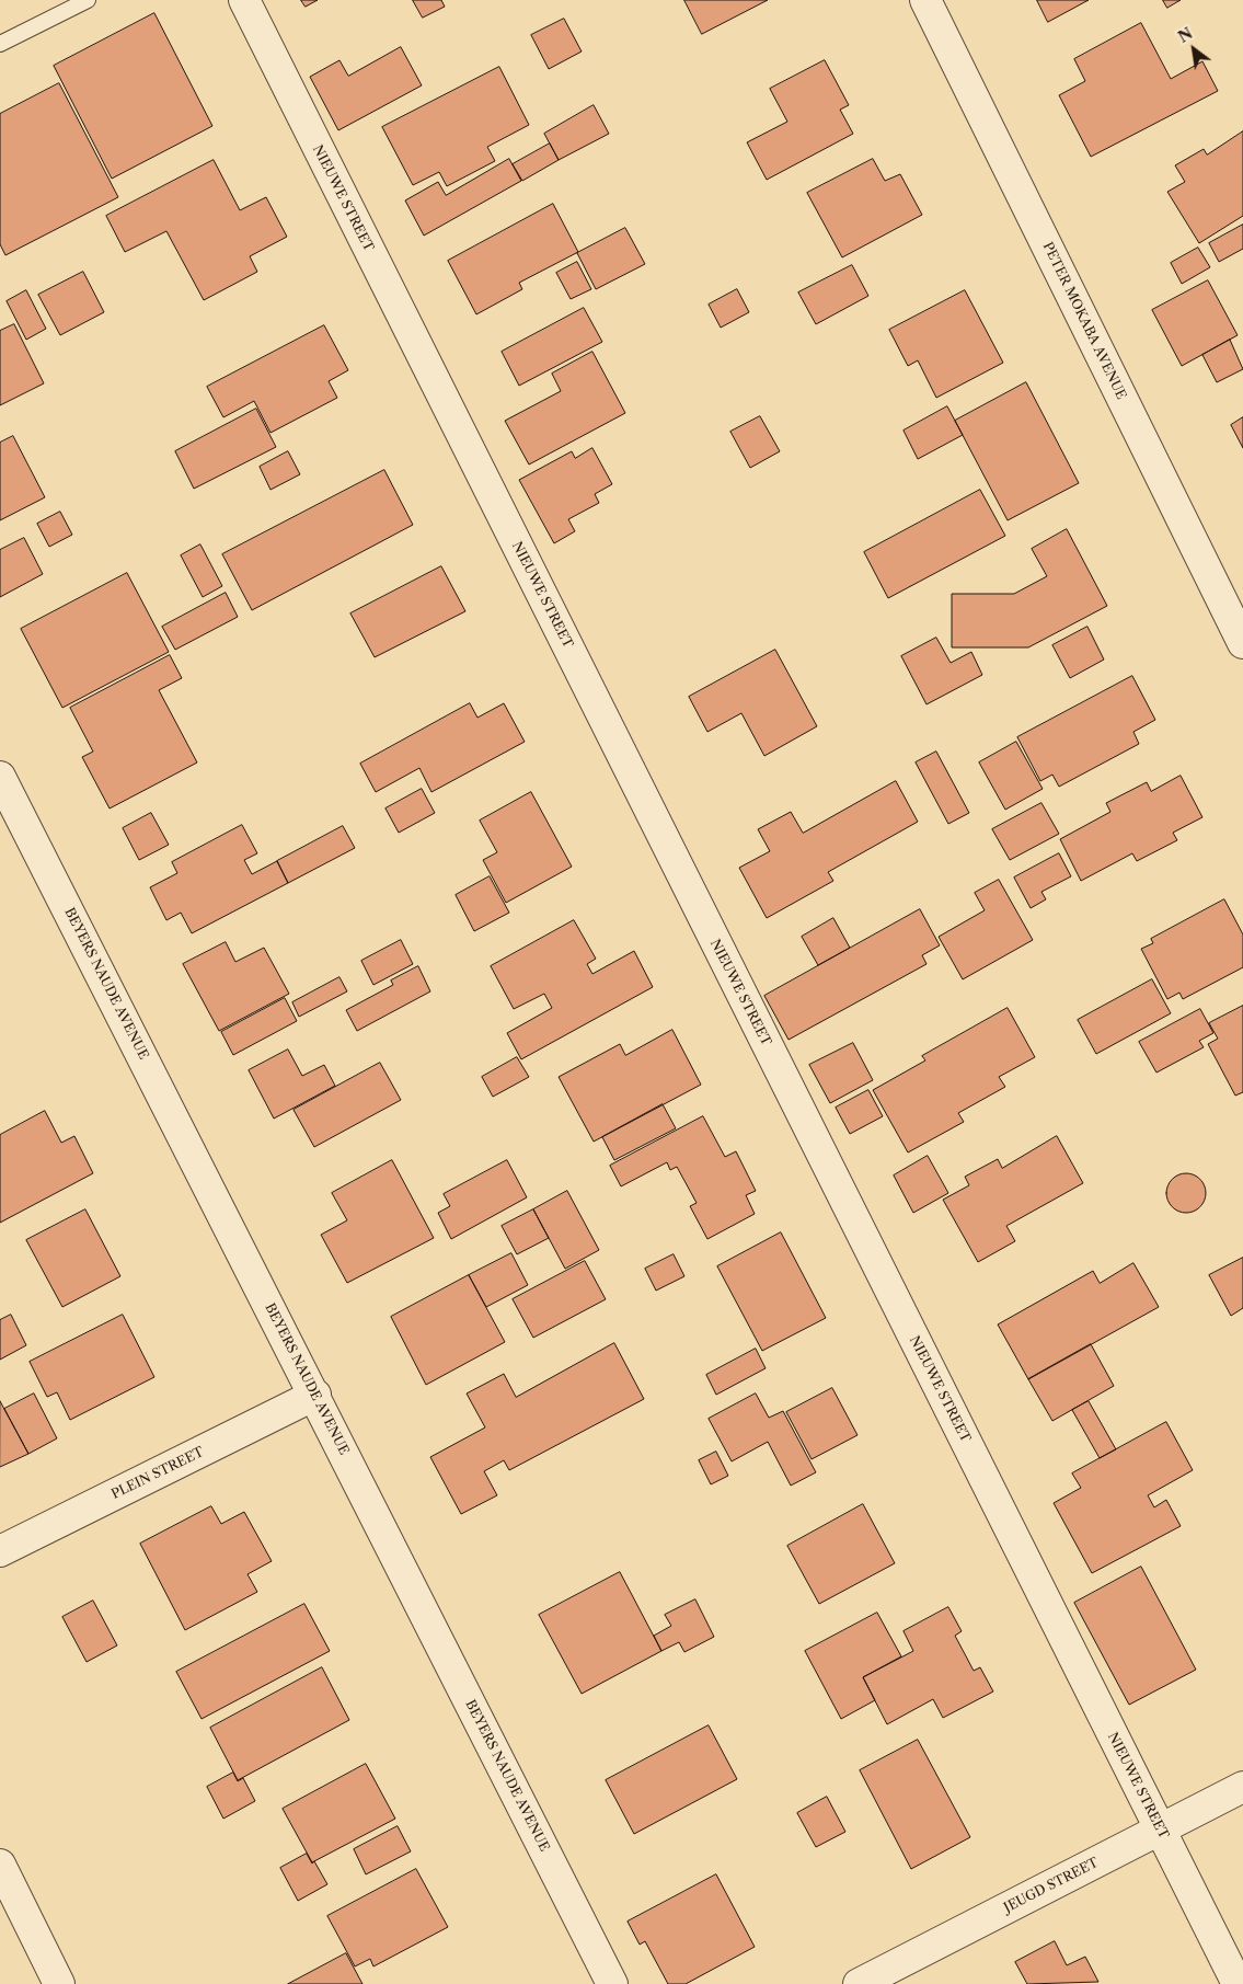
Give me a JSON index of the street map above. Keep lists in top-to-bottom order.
{
  "streets": {
    "street": [
      "NIEUWE STREET",
      "PETER MOKABA AVENUE",
      "BEYERS NAUDE AVENUE",
      "PLEIN STREET",
      "JEUGD STREET"
    ]
  },
  "crossings": [
    ["NIEUWE STREET", "JEUGD STREET"],
    ["BEYERS NAUDE AVENUE", "PLEIN STREET"]
  ],
  "north": "top left"
}
